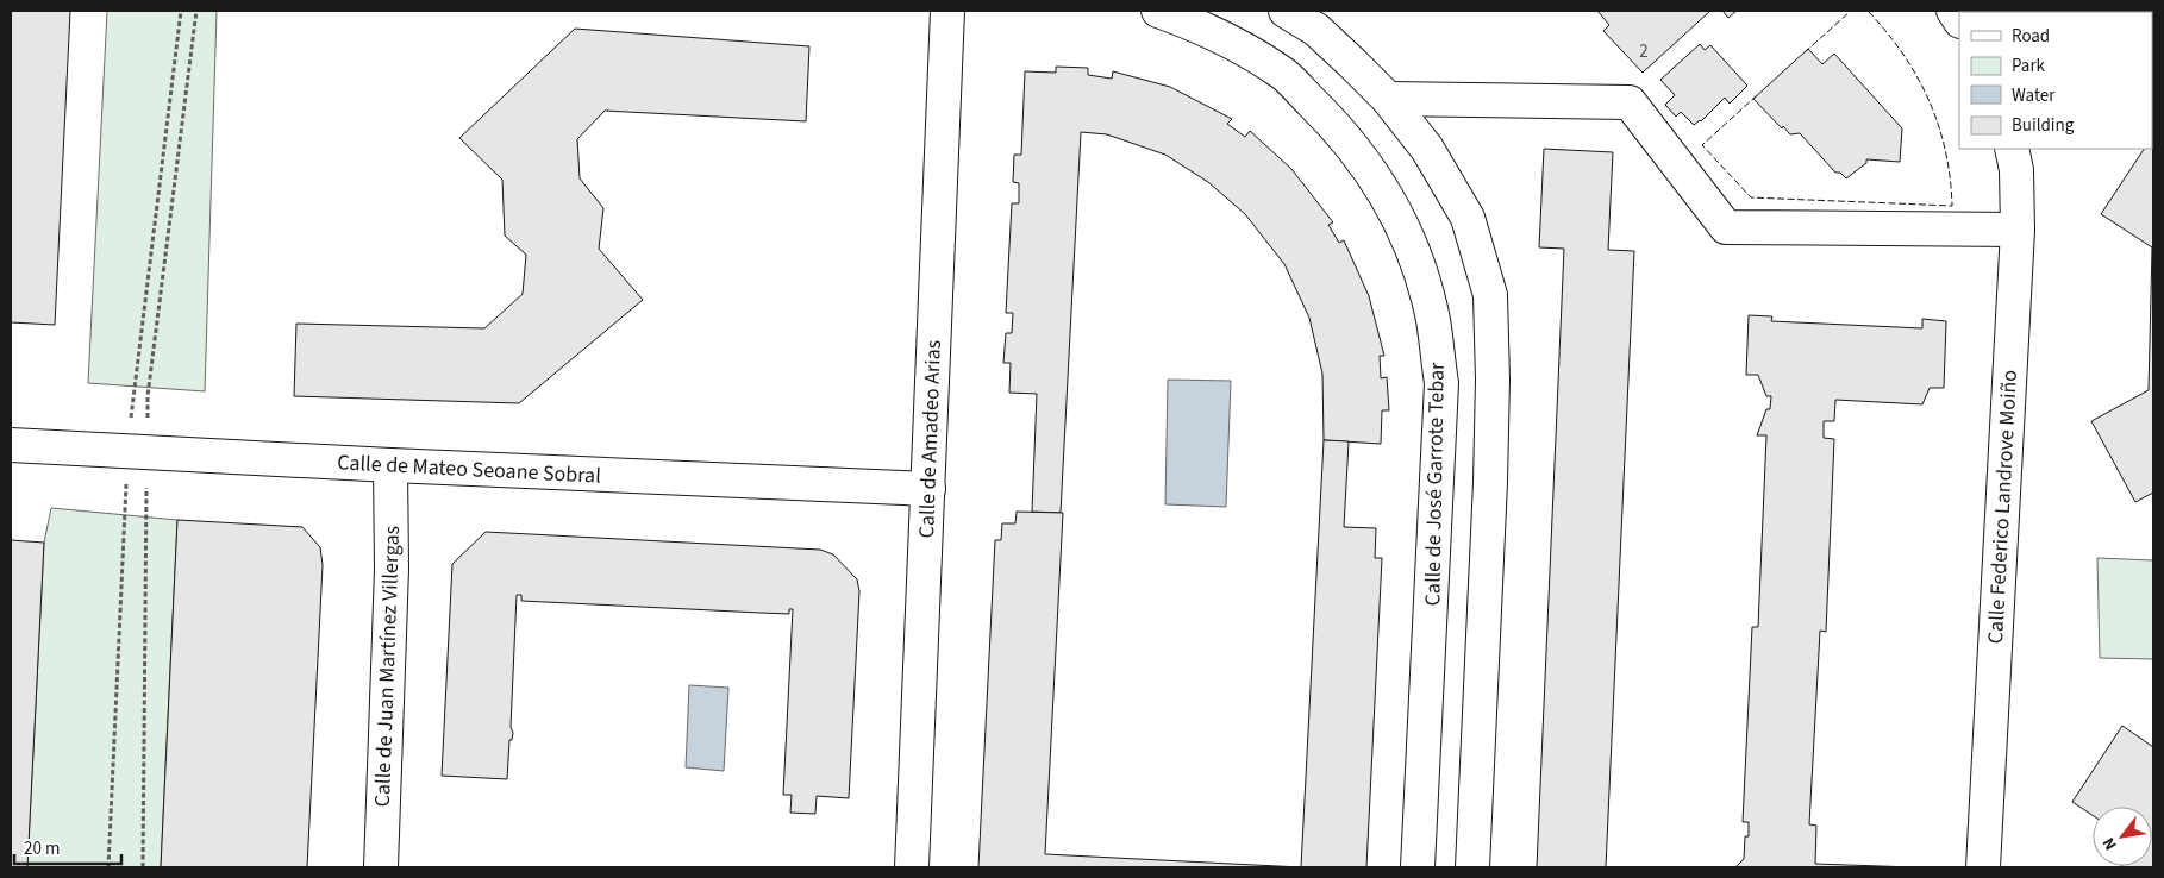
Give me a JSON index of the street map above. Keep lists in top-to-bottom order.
{
  "streets": {
    "street": [
      "Calle de Amadeo Arias",
      "Calle de Mateo Seoane Sobral",
      "Calle de José Garrote Tebar",
      "Calle Federico Landrove Moiño",
      "Calle de Juan Martínez Villergas"
    ]
  },
  "crossings": [
    ["Calle de Amadeo Arias", "Calle de Mateo Seoane Sobral"],
    ["Calle de Mateo Seoane Sobral", "Calle de Juan Martínez Villergas"]
  ],
  "house_numbers": ["2"],
  "legend": [
    "Road",
    "Park",
    "Water",
    "Building"
  ],
  "scale_bar": "20 m",
  "north": "bottom left"
}
